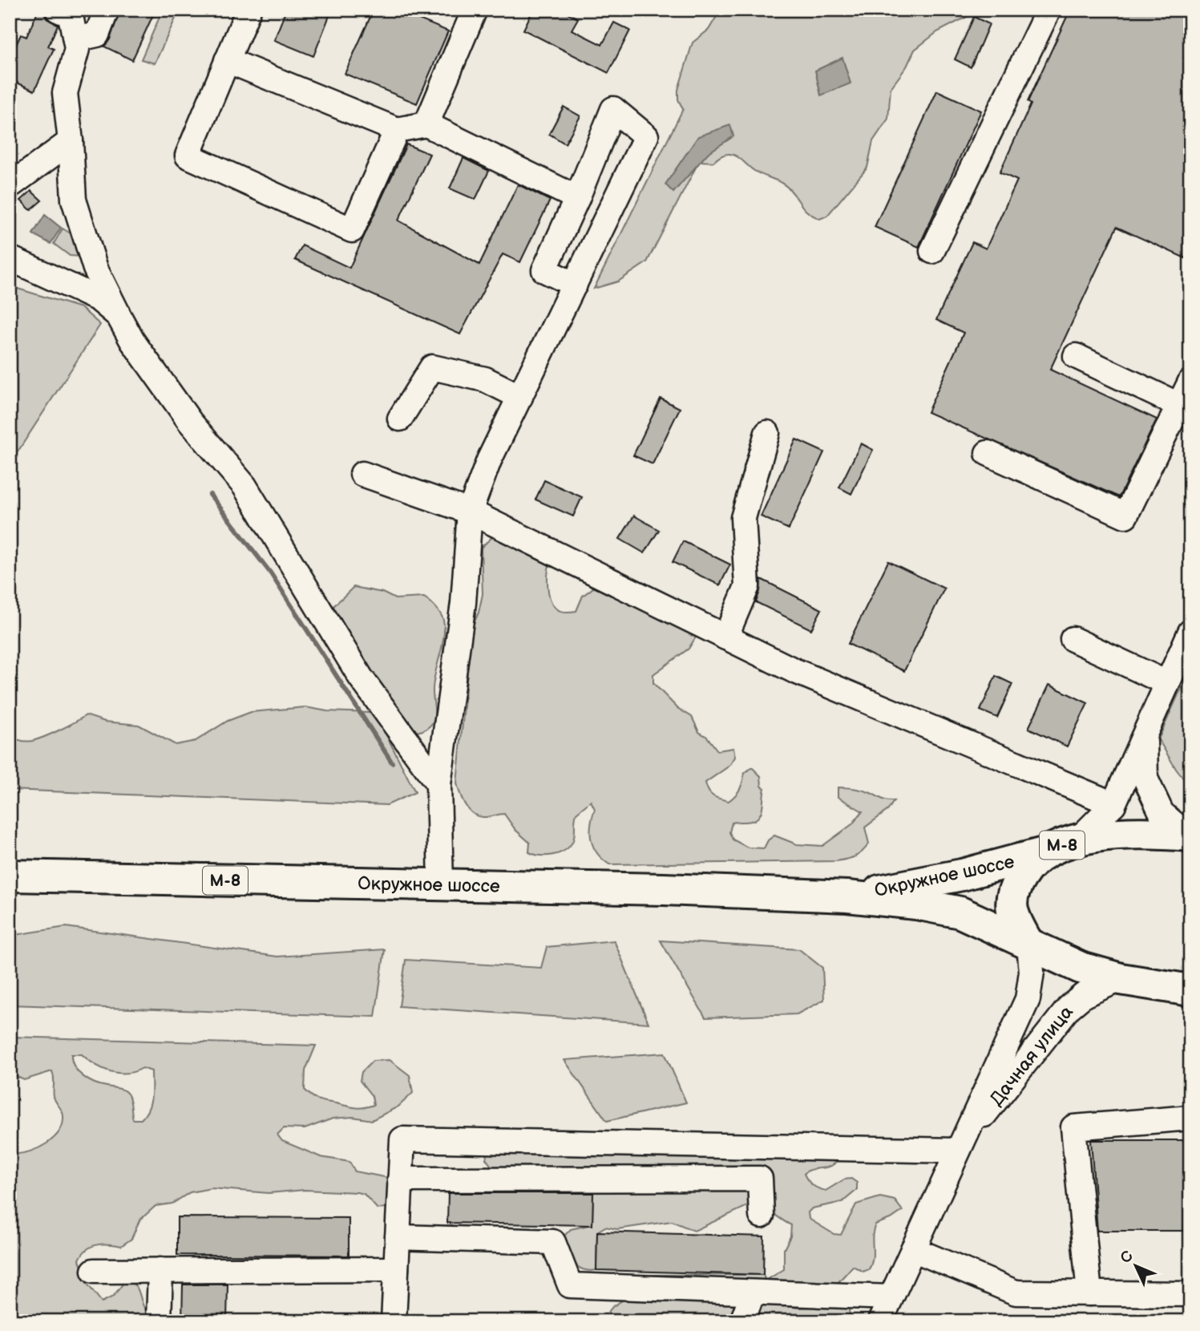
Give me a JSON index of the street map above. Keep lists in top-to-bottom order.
{
  "streets": {
    "main road": ["М-8", "Окружное шоссе"],
    "street": ["Дачная улица"]
  },
  "crossings": [
    ["Окружное шоссе", "Дачная улица"]
  ],
  "north": "top left"
}
